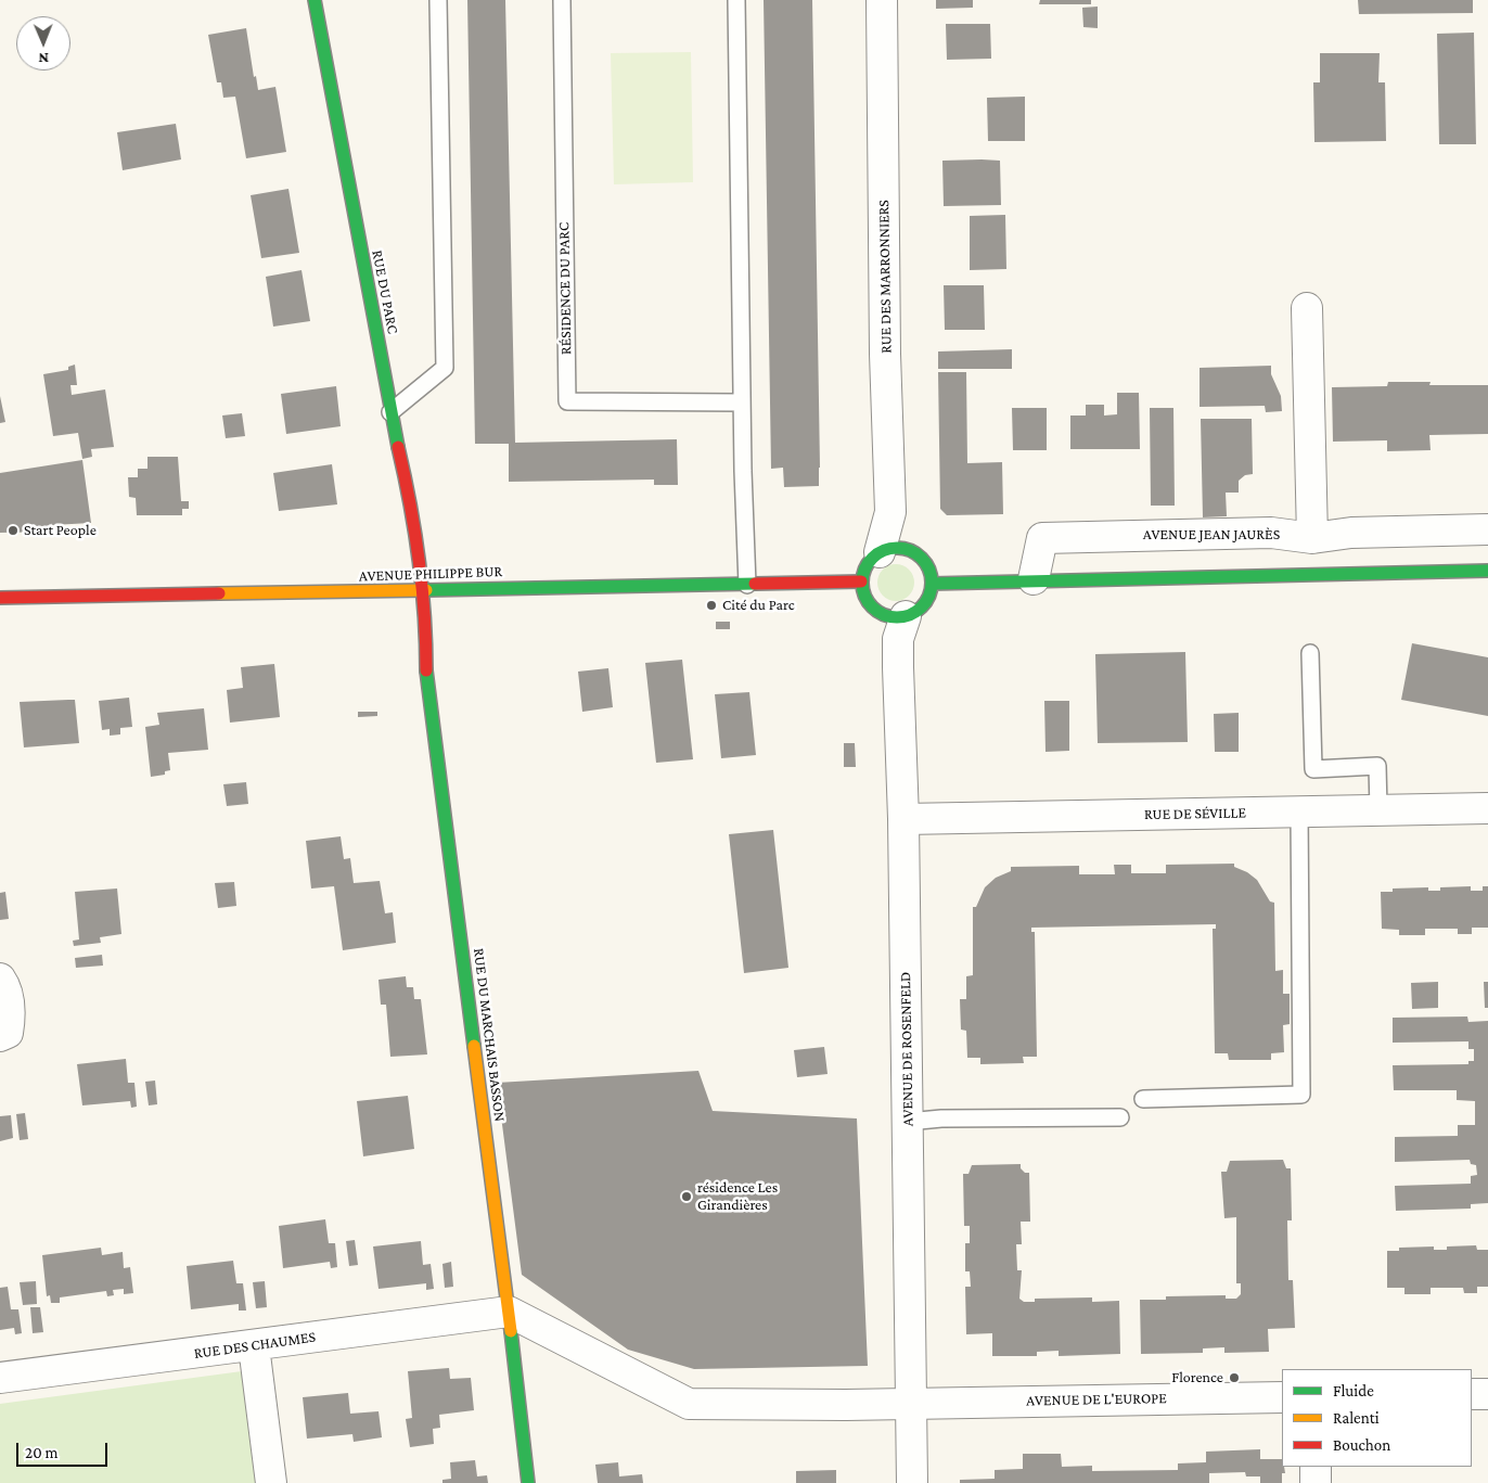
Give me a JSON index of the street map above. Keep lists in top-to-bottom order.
{
  "streets": {
    "street": [
      "RUE DES MARRONNIERS",
      "RUE DU PARC",
      "AVENUE JEAN JAURÈS",
      "AVENUE PHILIPPE BUR",
      "RUE DE SÉVILLE",
      "RUE DU MARCHAIS BASSON",
      "AVENUE DE ROSENFELD",
      "RUE DES CHAUMES",
      "AVENUE DE L'EUROPE"
    ],
    "lane": ["RÉSIDENCE DU PARC"]
  },
  "crossings": [
    ["RUE DES MARRONNIERS", "AVENUE PHILIPPE BUR"],
    ["RUE DES MARRONNIERS", "AVENUE DE ROSENFELD"],
    ["RUE DU PARC", "AVENUE PHILIPPE BUR"],
    ["RUE DU PARC", "RUE DU MARCHAIS BASSON"],
    ["AVENUE PHILIPPE BUR", "RUE DU MARCHAIS BASSON"],
    ["AVENUE PHILIPPE BUR", "AVENUE DE ROSENFELD"],
    ["RUE DE SÉVILLE", "AVENUE DE ROSENFELD"],
    ["RUE DU MARCHAIS BASSON", "RUE DES CHAUMES"],
    ["RUE DU MARCHAIS BASSON", "AVENUE DE L'EUROPE"],
    ["AVENUE DE ROSENFELD", "AVENUE DE L'EUROPE"],
    ["RUE DES CHAUMES", "AVENUE DE L'EUROPE"]
  ],
  "places": [
    "Start People",
    "Cité du Parc",
    "résidence Les Girandières",
    "Florence"
  ],
  "legend": ["Fluide", "Ralenti", "Bouchon"],
  "scale_bar": "20 m",
  "north": "bottom"
}
